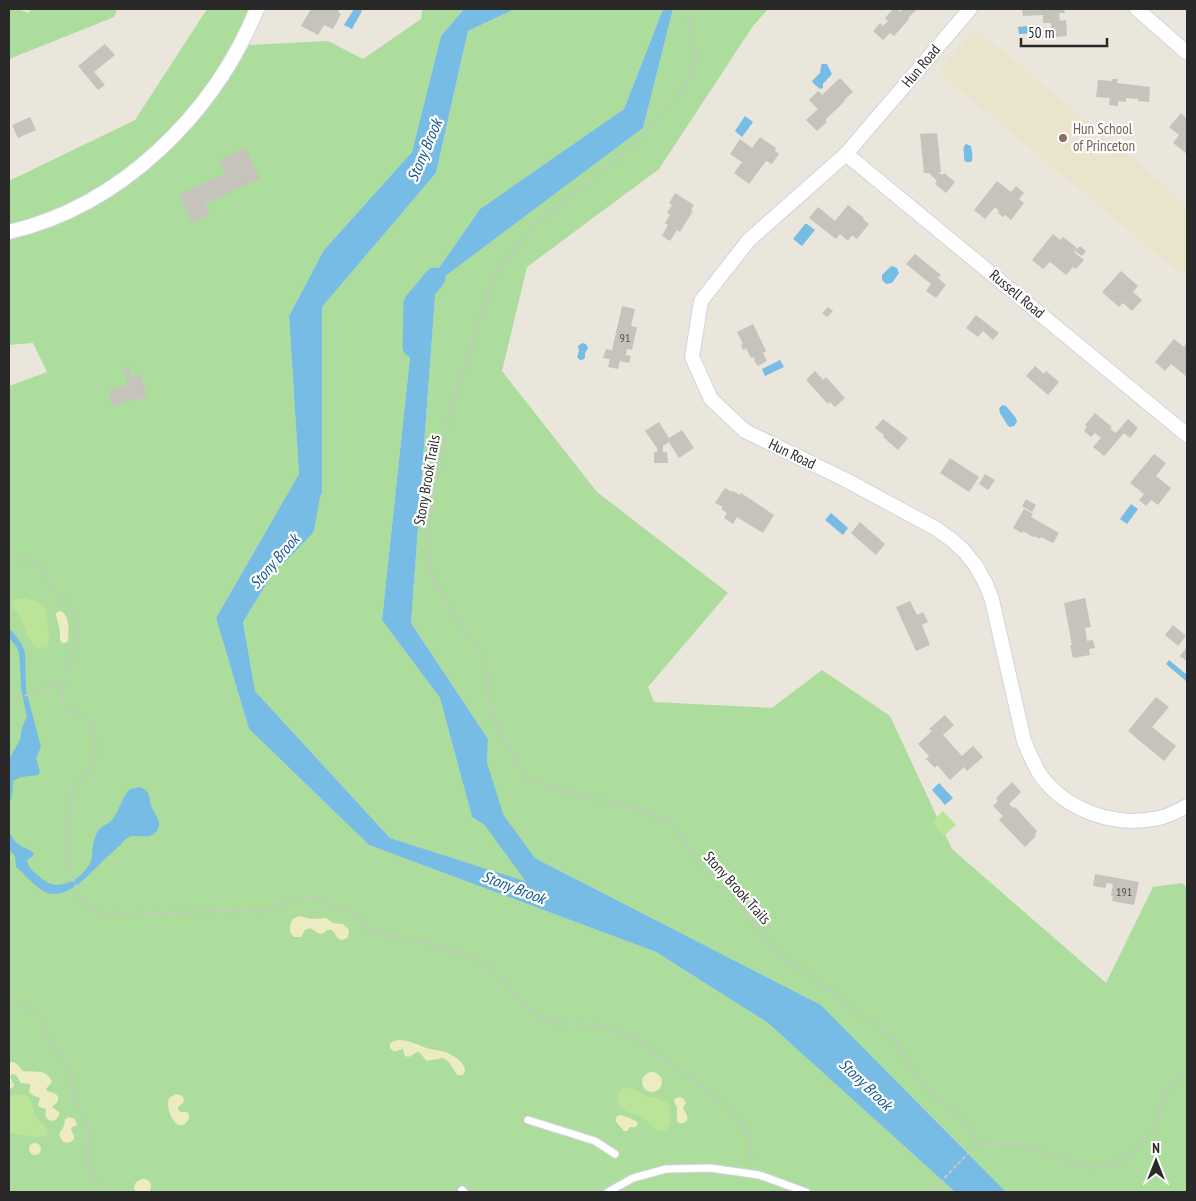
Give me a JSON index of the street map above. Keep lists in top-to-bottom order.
{
  "streets": {
    "street": ["Hun Road", "Russell Road"],
    "path": ["Stony Brook Trails"]
  },
  "crossings": [
    ["Hun Road", "Russell Road"]
  ],
  "water": ["Stony Brook"],
  "places": ["Hun School of Princeton"],
  "house_numbers": ["91", "191"],
  "scale_bar": "50 m",
  "north": "top"
}
